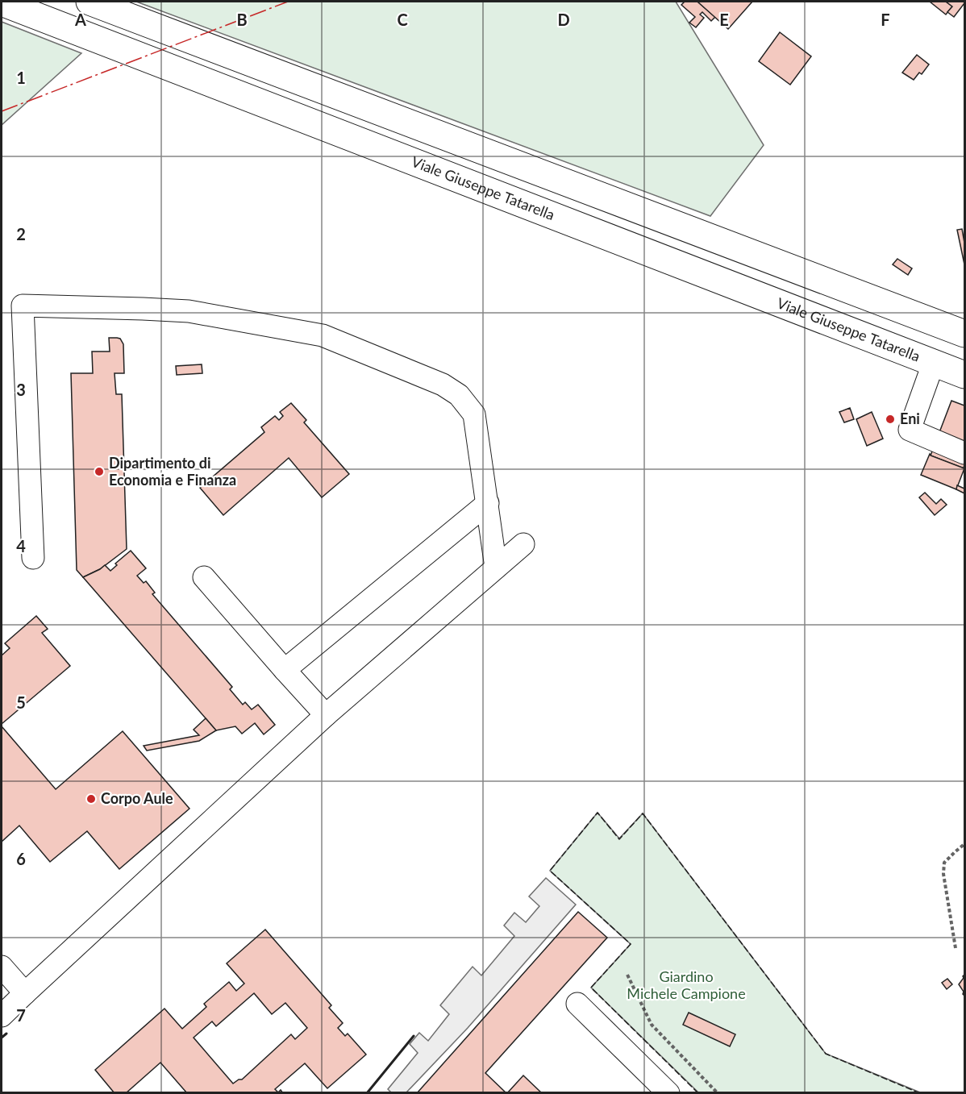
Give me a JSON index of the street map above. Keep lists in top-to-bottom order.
{
  "streets": {
    "main road": ["Viale Giuseppe Tatarella"]
  },
  "parks": ["Giardino Michele Campione"],
  "places": ["Eni", "Dipartimento di Economia e Finanza", "Corpo Aule"],
  "grid": {
    "columns": [
      "A",
      "B",
      "C",
      "D",
      "E",
      "F"
    ],
    "rows": [
      "1",
      "2",
      "3",
      "4",
      "5",
      "6",
      "7"
    ]
  }
}
